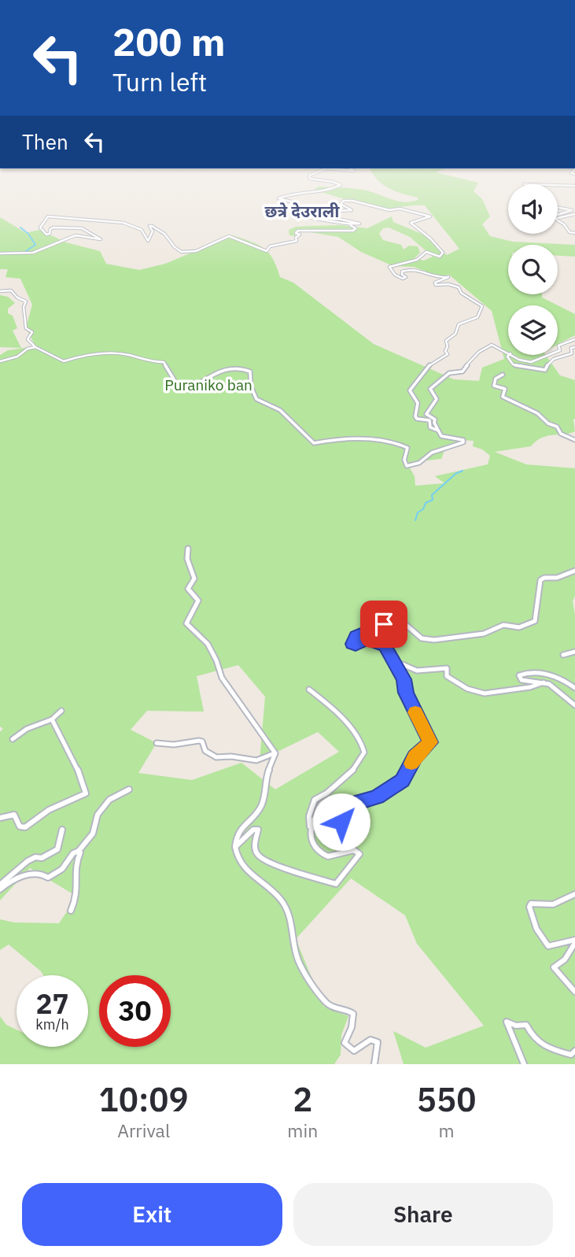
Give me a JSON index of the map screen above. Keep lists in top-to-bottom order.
{
  "districts": ["छत्रे देउराली"],
  "parks": ["Puraniko ban"],
  "page": {
    "turn": ["200 m", "Turn left"],
    "then": "Then",
    "speed": "27 km/h",
    "limit": "30",
    "eta": [
      "10:09",
      "Arrival",
      "2",
      "min",
      "550",
      "m"
    ],
    "buttons": ["Exit", "Share"]
  }
}
